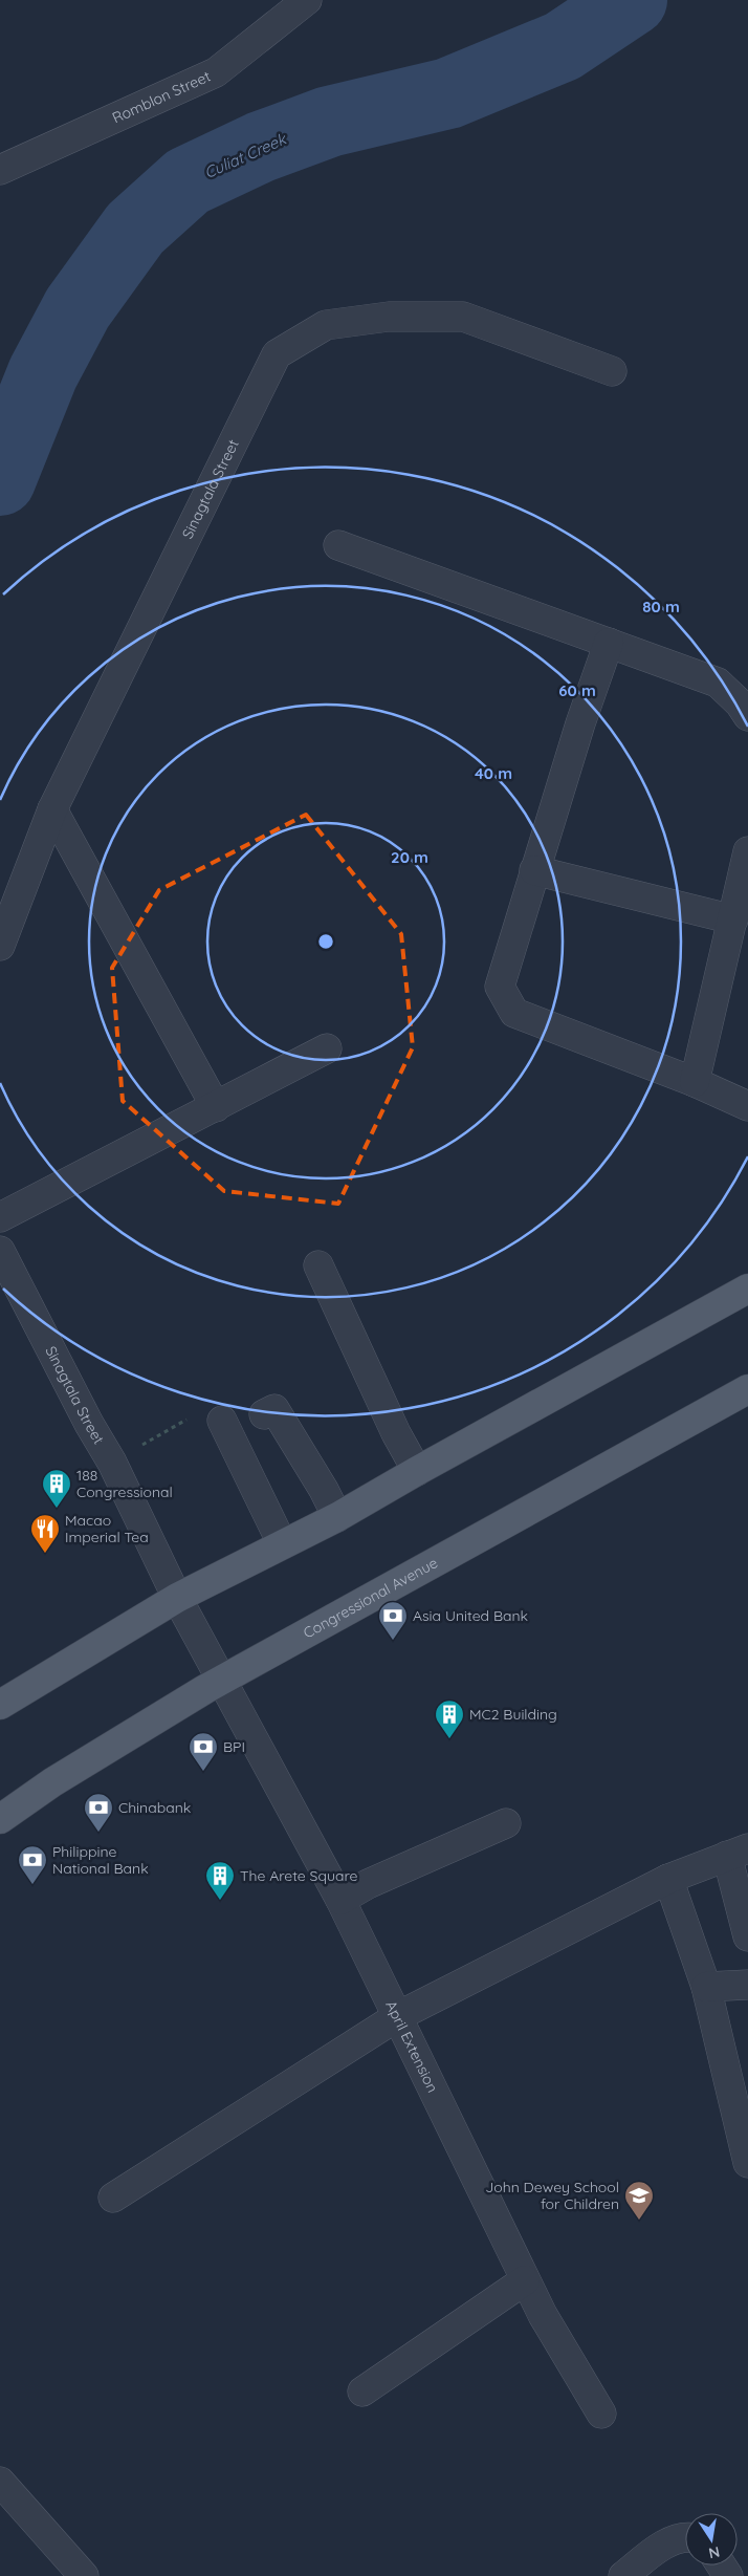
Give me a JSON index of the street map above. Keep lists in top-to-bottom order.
{
  "streets": {
    "main road": ["Congressional Avenue"],
    "street": ["Romblon Street", "Sinagtala Street", "April Extension"]
  },
  "crossings": [
    ["Sinagtala Street", "Congressional Avenue"],
    ["Sinagtala Street", "April Extension"],
    ["Congressional Avenue", "April Extension"]
  ],
  "water": ["Culiat Creek"],
  "places": {
    "building": ["188 Congressional", "MC2 Building", "The Arete Square"],
    "restaurant": ["Macao Imperial Tea"],
    "bank": [
      "Asia United Bank",
      "BPI",
      "Chinabank",
      "Philippine National Bank"
    ],
    "school or university": ["John Dewey School for Children"]
  },
  "north": "bottom",
  "rings": [
    "80 m",
    "60 m",
    "40 m",
    "20 m"
  ]
}
